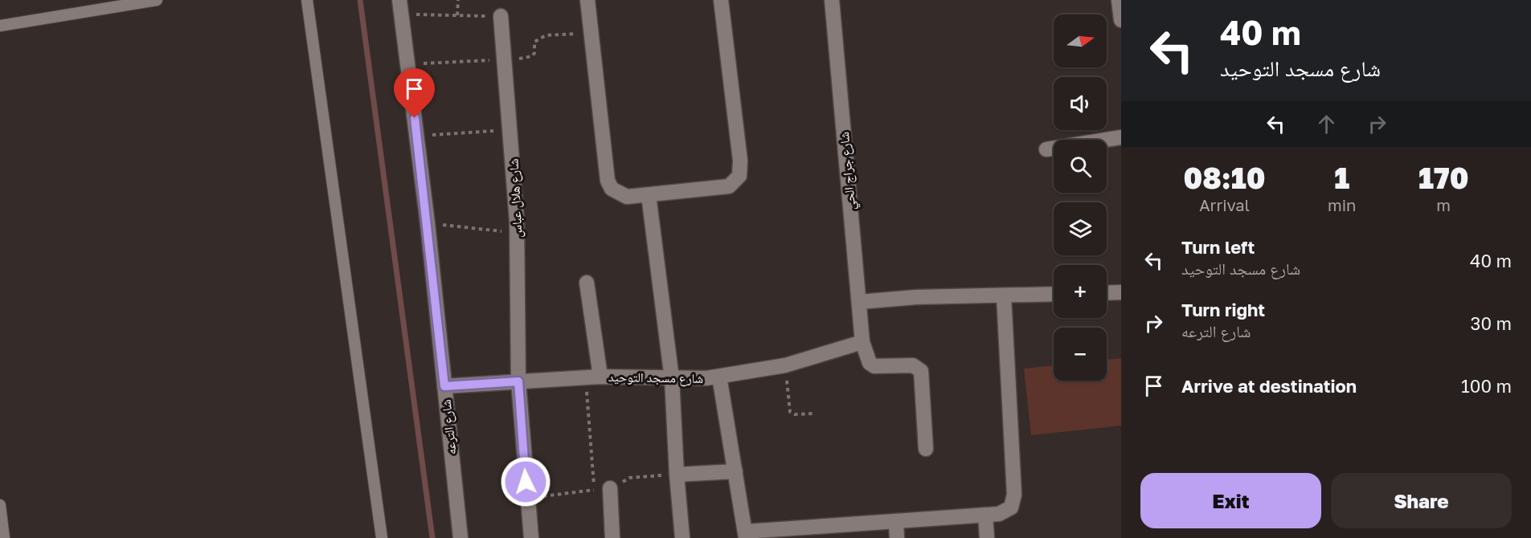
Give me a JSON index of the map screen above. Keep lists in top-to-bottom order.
{
  "streets": {
    "street": [
      "شارع جراج الحي",
      "شارع هلال عباس",
      "شارع مسجد التوحيد",
      "شارع الترعه"
    ]
  },
  "crossings": [
    ["شارع جراج الحي", "شارع مسجد التوحيد"],
    ["شارع هلال عباس", "شارع مسجد التوحيد"],
    ["شارع مسجد التوحيد", "شارع الترعه"]
  ],
  "north": "right",
  "page": {
    "turn": ["40 m", "شارع مسجد التوحيد"],
    "map_buttons": ["+", "−"],
    "eta": [
      "08:10",
      "Arrival",
      "1",
      "min",
      "170",
      "m"
    ],
    "list": [
      {
        "name": "Turn left",
        "note": "شارع مسجد التوحيد",
        "value": "40 m"
      },
      {
        "name": "Turn right",
        "note": "شارع الترعه",
        "value": "30 m"
      },
      {
        "name": "Arrive at destination",
        "value": "100 m"
      }
    ],
    "buttons": ["Exit", "Share"]
  }
}
